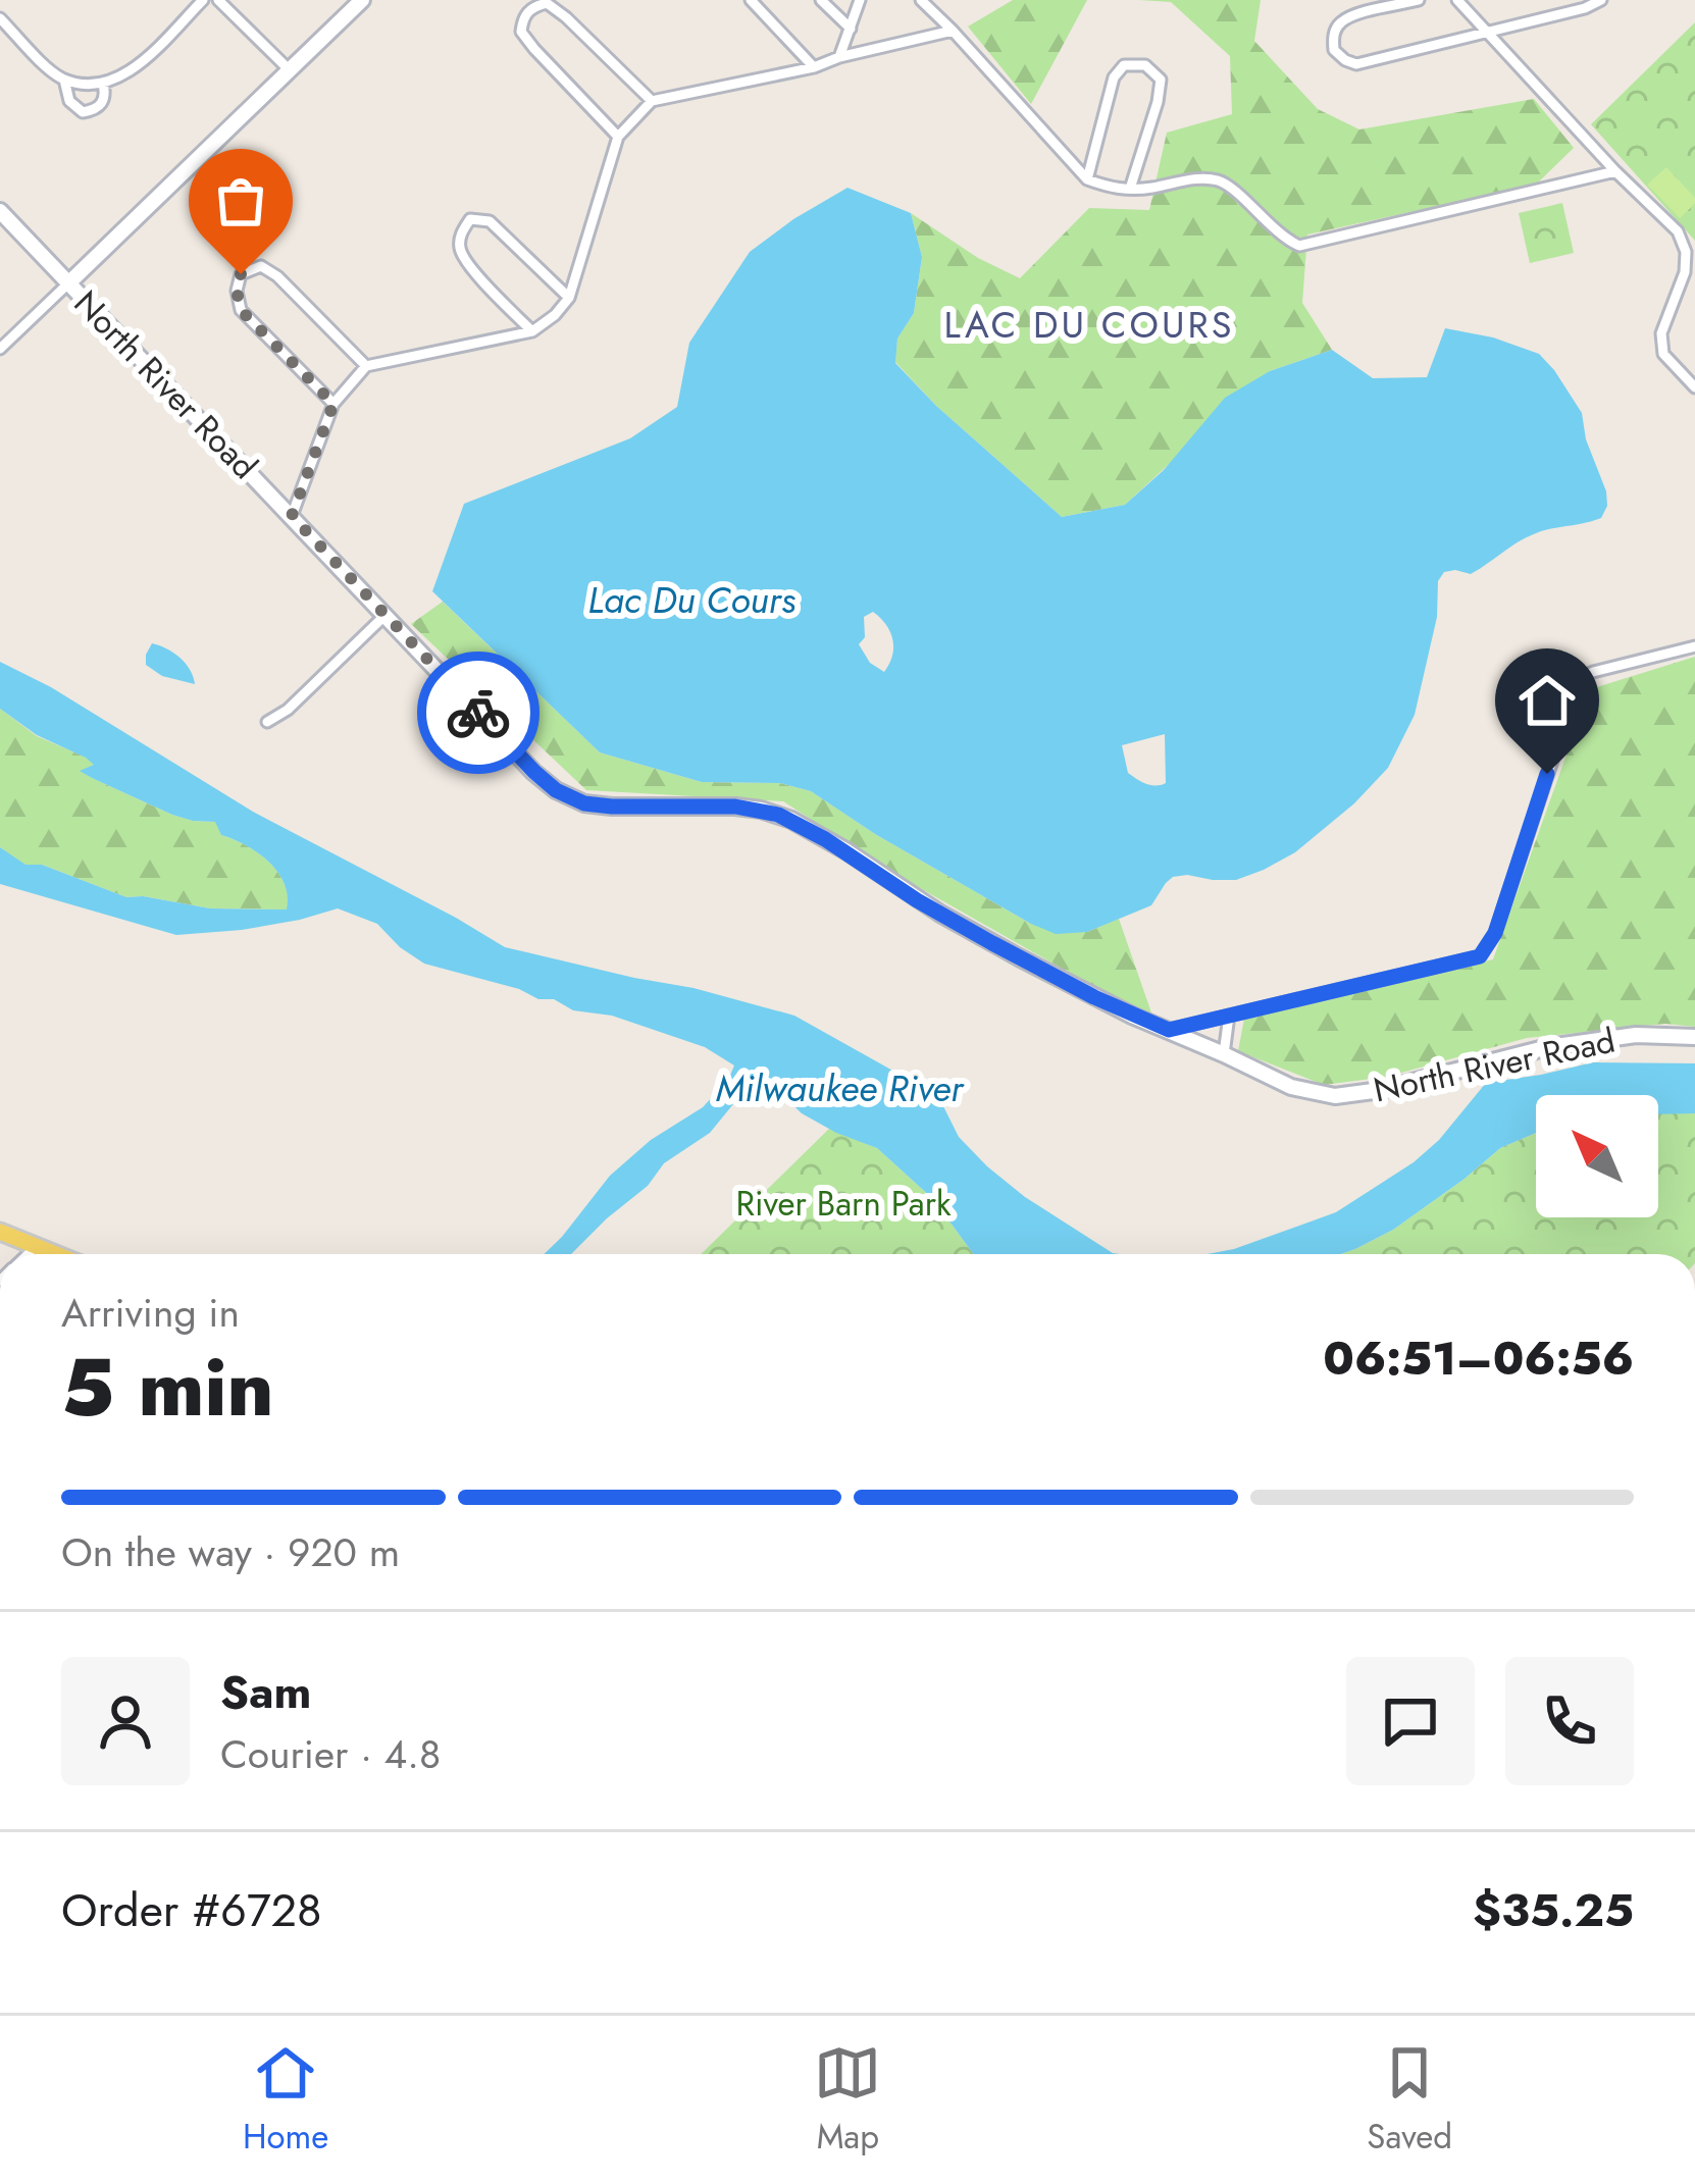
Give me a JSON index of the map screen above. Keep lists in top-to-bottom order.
{
  "streets": {
    "street": ["North River Road"]
  },
  "districts": ["LAC DU COURS"],
  "water": ["Lac Du Cours", "Milwaukee River"],
  "parks": ["River Barn Park"],
  "north": "top left",
  "page": {
    "heading": ["5 min", "Arriving in", "06:51–06:56"],
    "panel": [
      "Sam",
      "Courier · 4.8",
      "Order #6728",
      "$35.25"
    ],
    "bar": "On the way · 920 m",
    "tabs": ["Home", "Map", "Saved"]
  }
}
